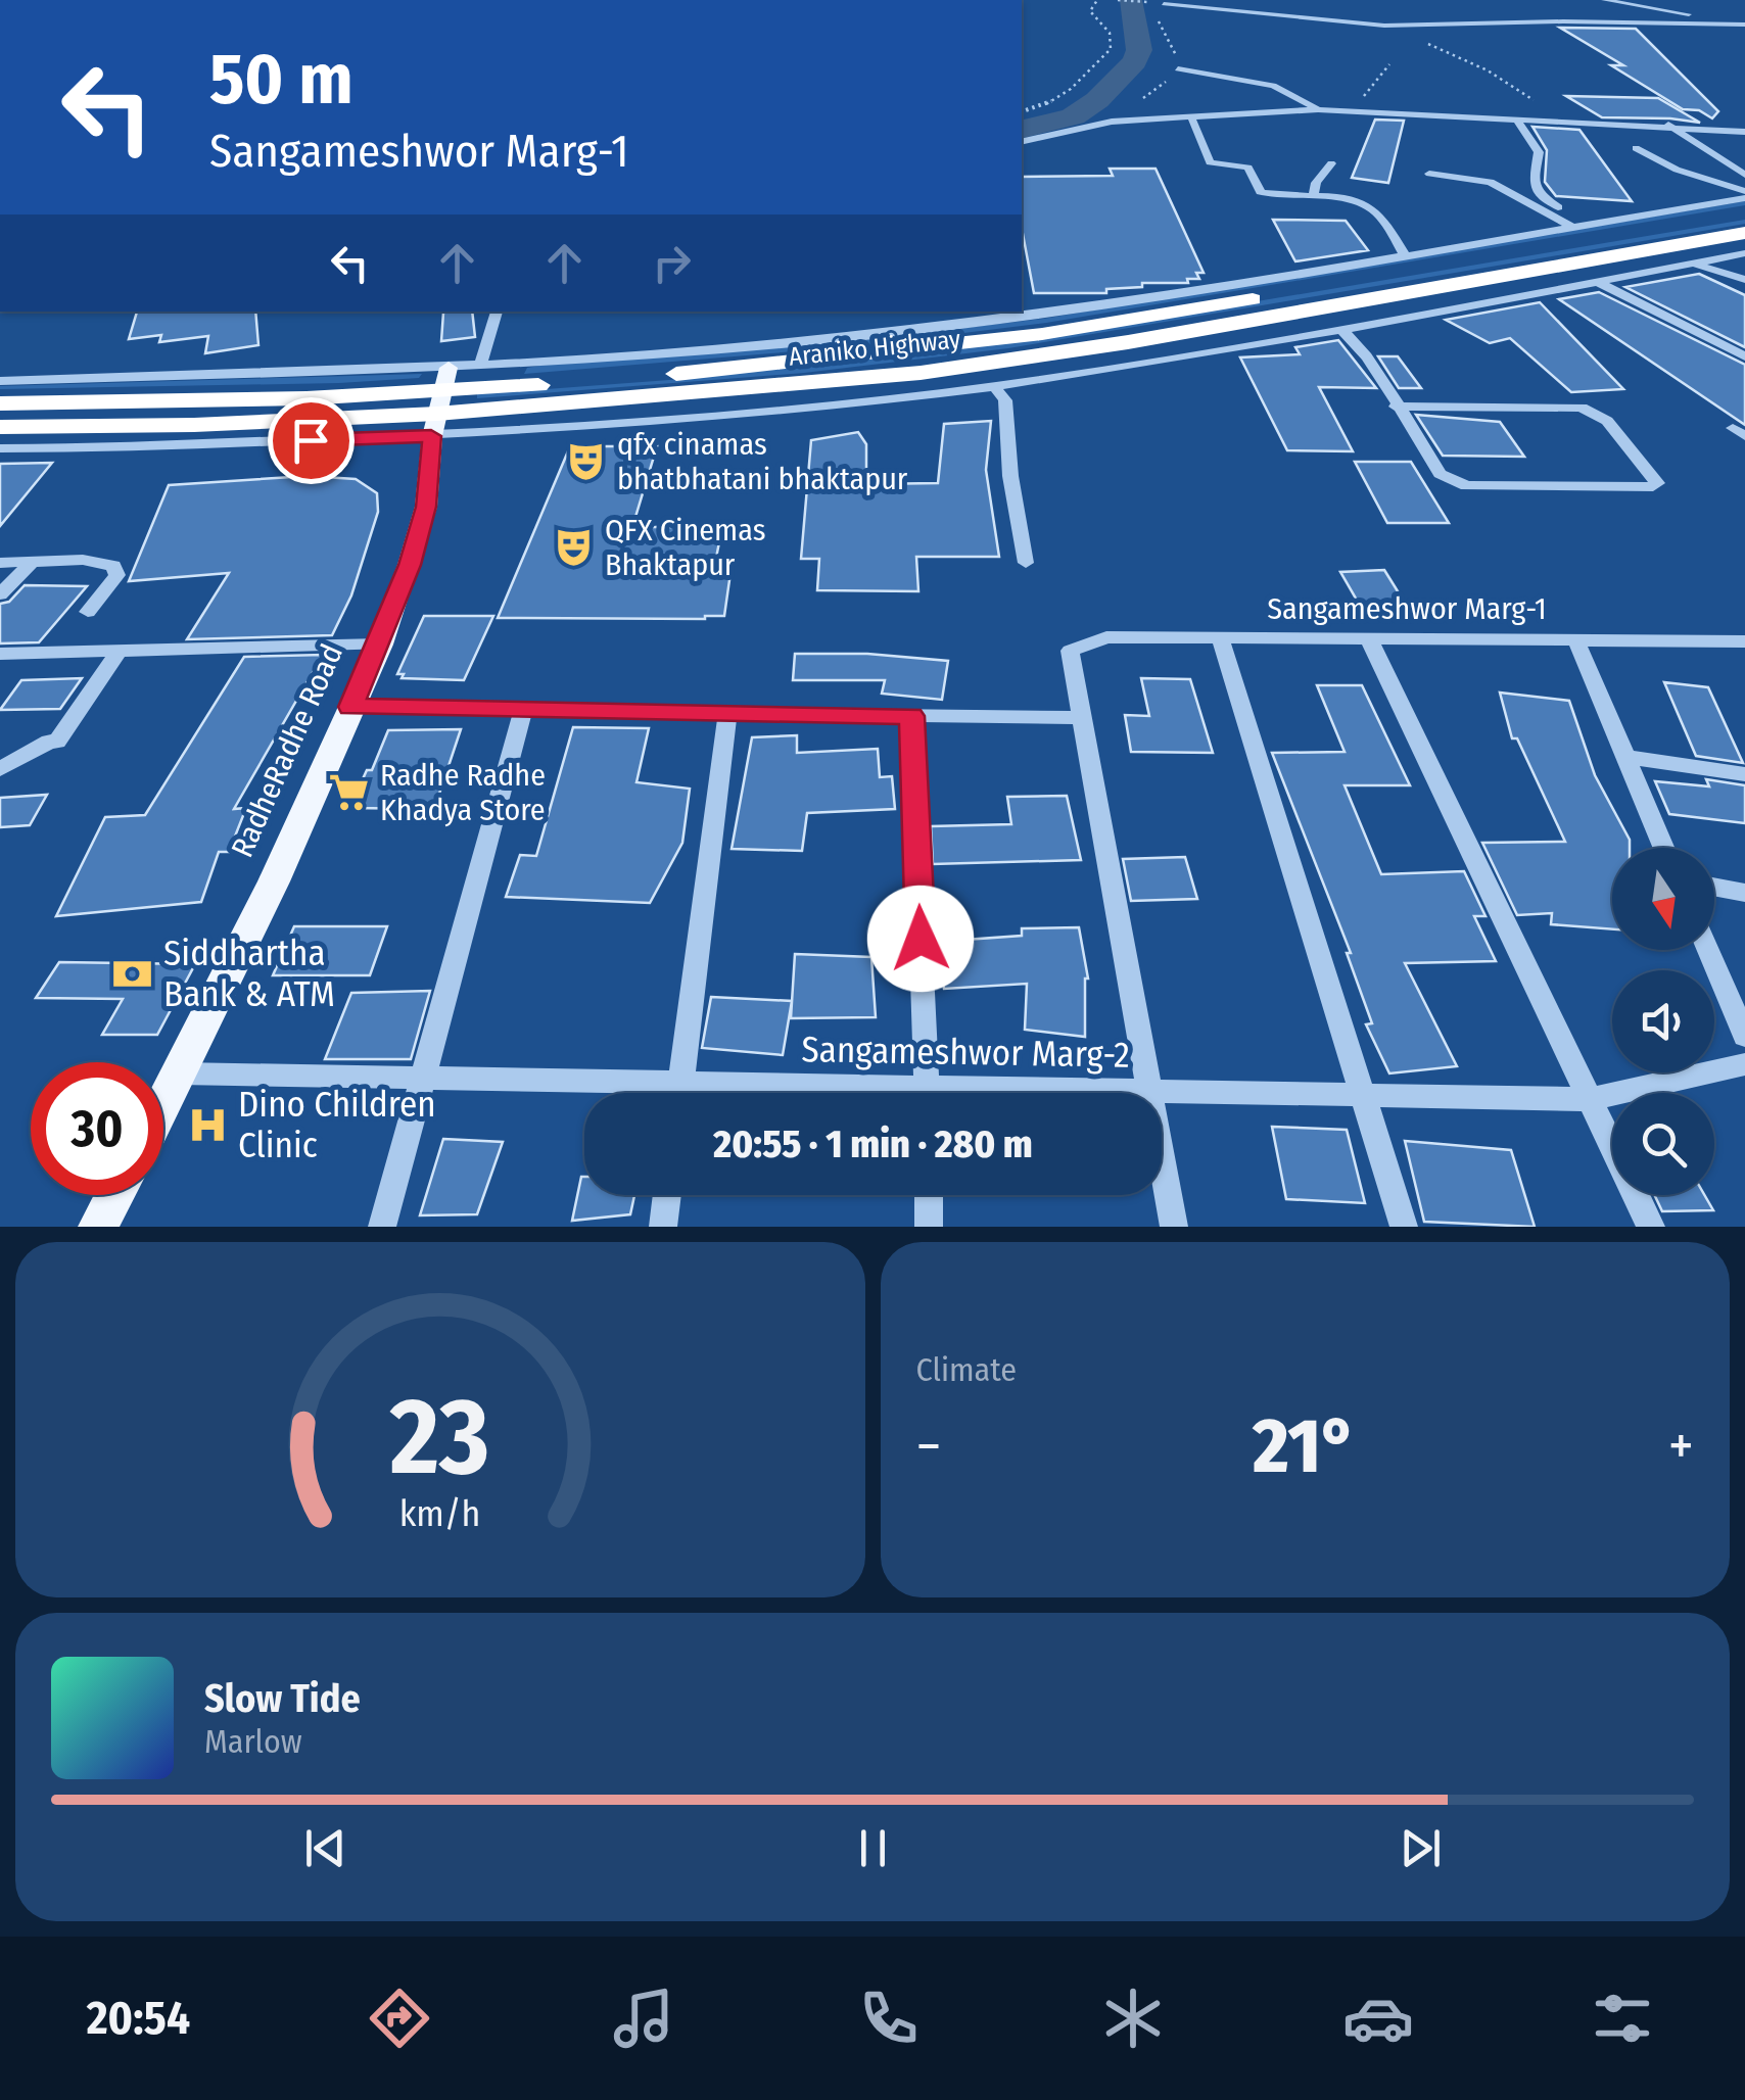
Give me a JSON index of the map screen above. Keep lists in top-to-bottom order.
{
  "streets": {
    "highway": ["Araniko Highway"],
    "main road": ["RadheRadhe Road"],
    "street": ["Sangameshwor Marg-1", "Sangameshwor Marg-2"]
  },
  "crossings": [
    ["Araniko Highway", "RadheRadhe Road"],
    ["RadheRadhe Road", "Sangameshwor Marg-2"]
  ],
  "places": {
    "theatre": ["qfx cinamas bhatbhatani bhaktapur", "QFX Cinemas Bhaktapur"],
    "supermarket": ["Radhe Radhe Khadya Store"],
    "bank": ["Siddhartha Bank & ATM"],
    "hospital": ["Dino Children Clinic"]
  },
  "north": "bottom",
  "page": {
    "turn": ["50 m", "Sangameshwor Marg-1"],
    "limit": "30",
    "trip": "20:55 · 1 min · 280 m",
    "tile": "Climate",
    "heat": ["−", "21°", "+"],
    "song": ["Slow Tide", "Marlow"],
    "tabs": "20:54",
    "gauge": ["23", "km/h"]
  }
}
